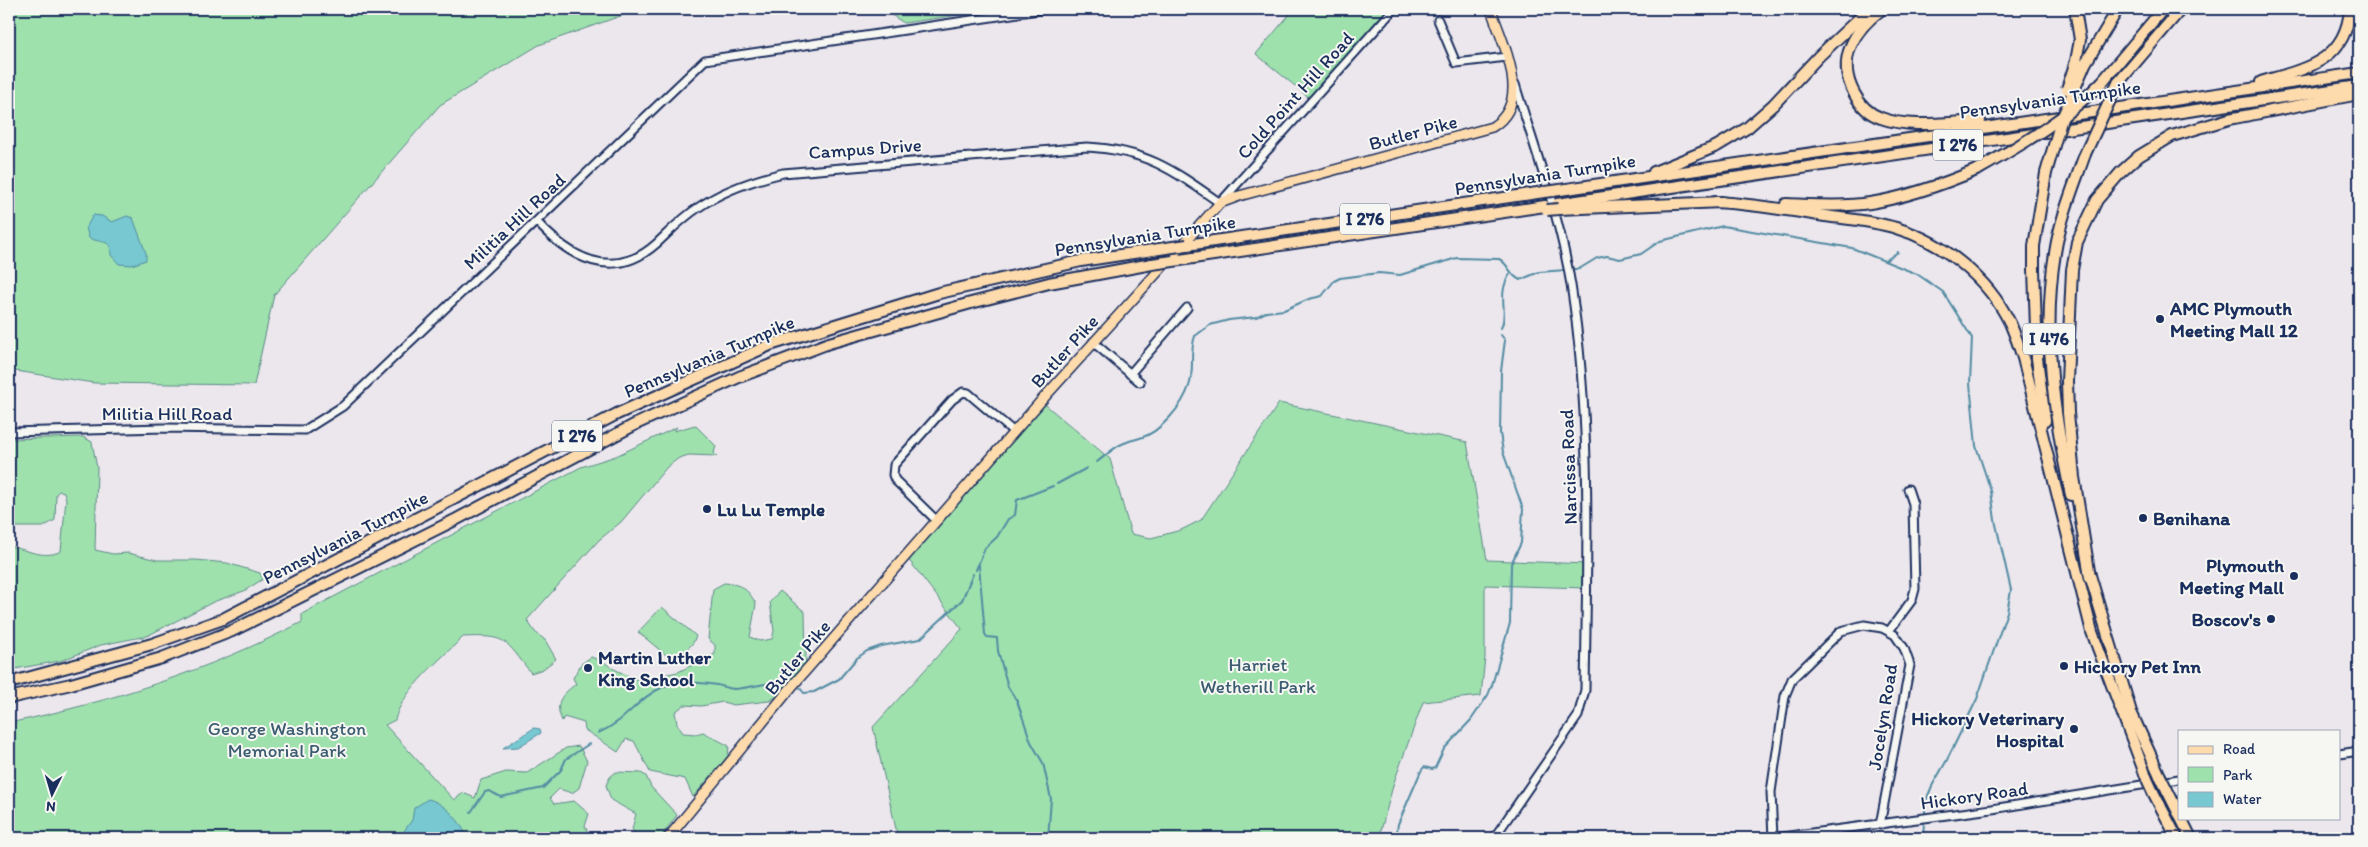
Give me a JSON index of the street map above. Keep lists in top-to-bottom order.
{
  "streets": {
    "highway": ["Pennsylvania Turnpike", "I 276", "I 476"],
    "main road": ["Butler Pike"],
    "street": [
      "Cold Point Hill Road",
      "Campus Drive",
      "Militia Hill Road",
      "Narcissa Road",
      "Jocelyn Road",
      "Hickory Road"
    ]
  },
  "crossings": [
    ["Cold Point Hill Road", "Butler Pike"],
    ["Cold Point Hill Road", "Campus Drive"],
    ["Butler Pike", "Campus Drive"],
    ["Butler Pike", "Narcissa Road"],
    ["Campus Drive", "Militia Hill Road"],
    ["Jocelyn Road", "Hickory Road"]
  ],
  "parks": ["Harriet Wetherill Park", "George Washington Memorial Park"],
  "places": [
    "AMC Plymouth Meeting Mall 12",
    "Lu Lu Temple",
    "Benihana",
    "Plymouth Meeting Mall",
    "Boscov's",
    "Hickory Pet Inn",
    "Martin Luther King School",
    "Hickory Veterinary Hospital"
  ],
  "legend": ["Road", "Park", "Water"],
  "north": "bottom"
}
